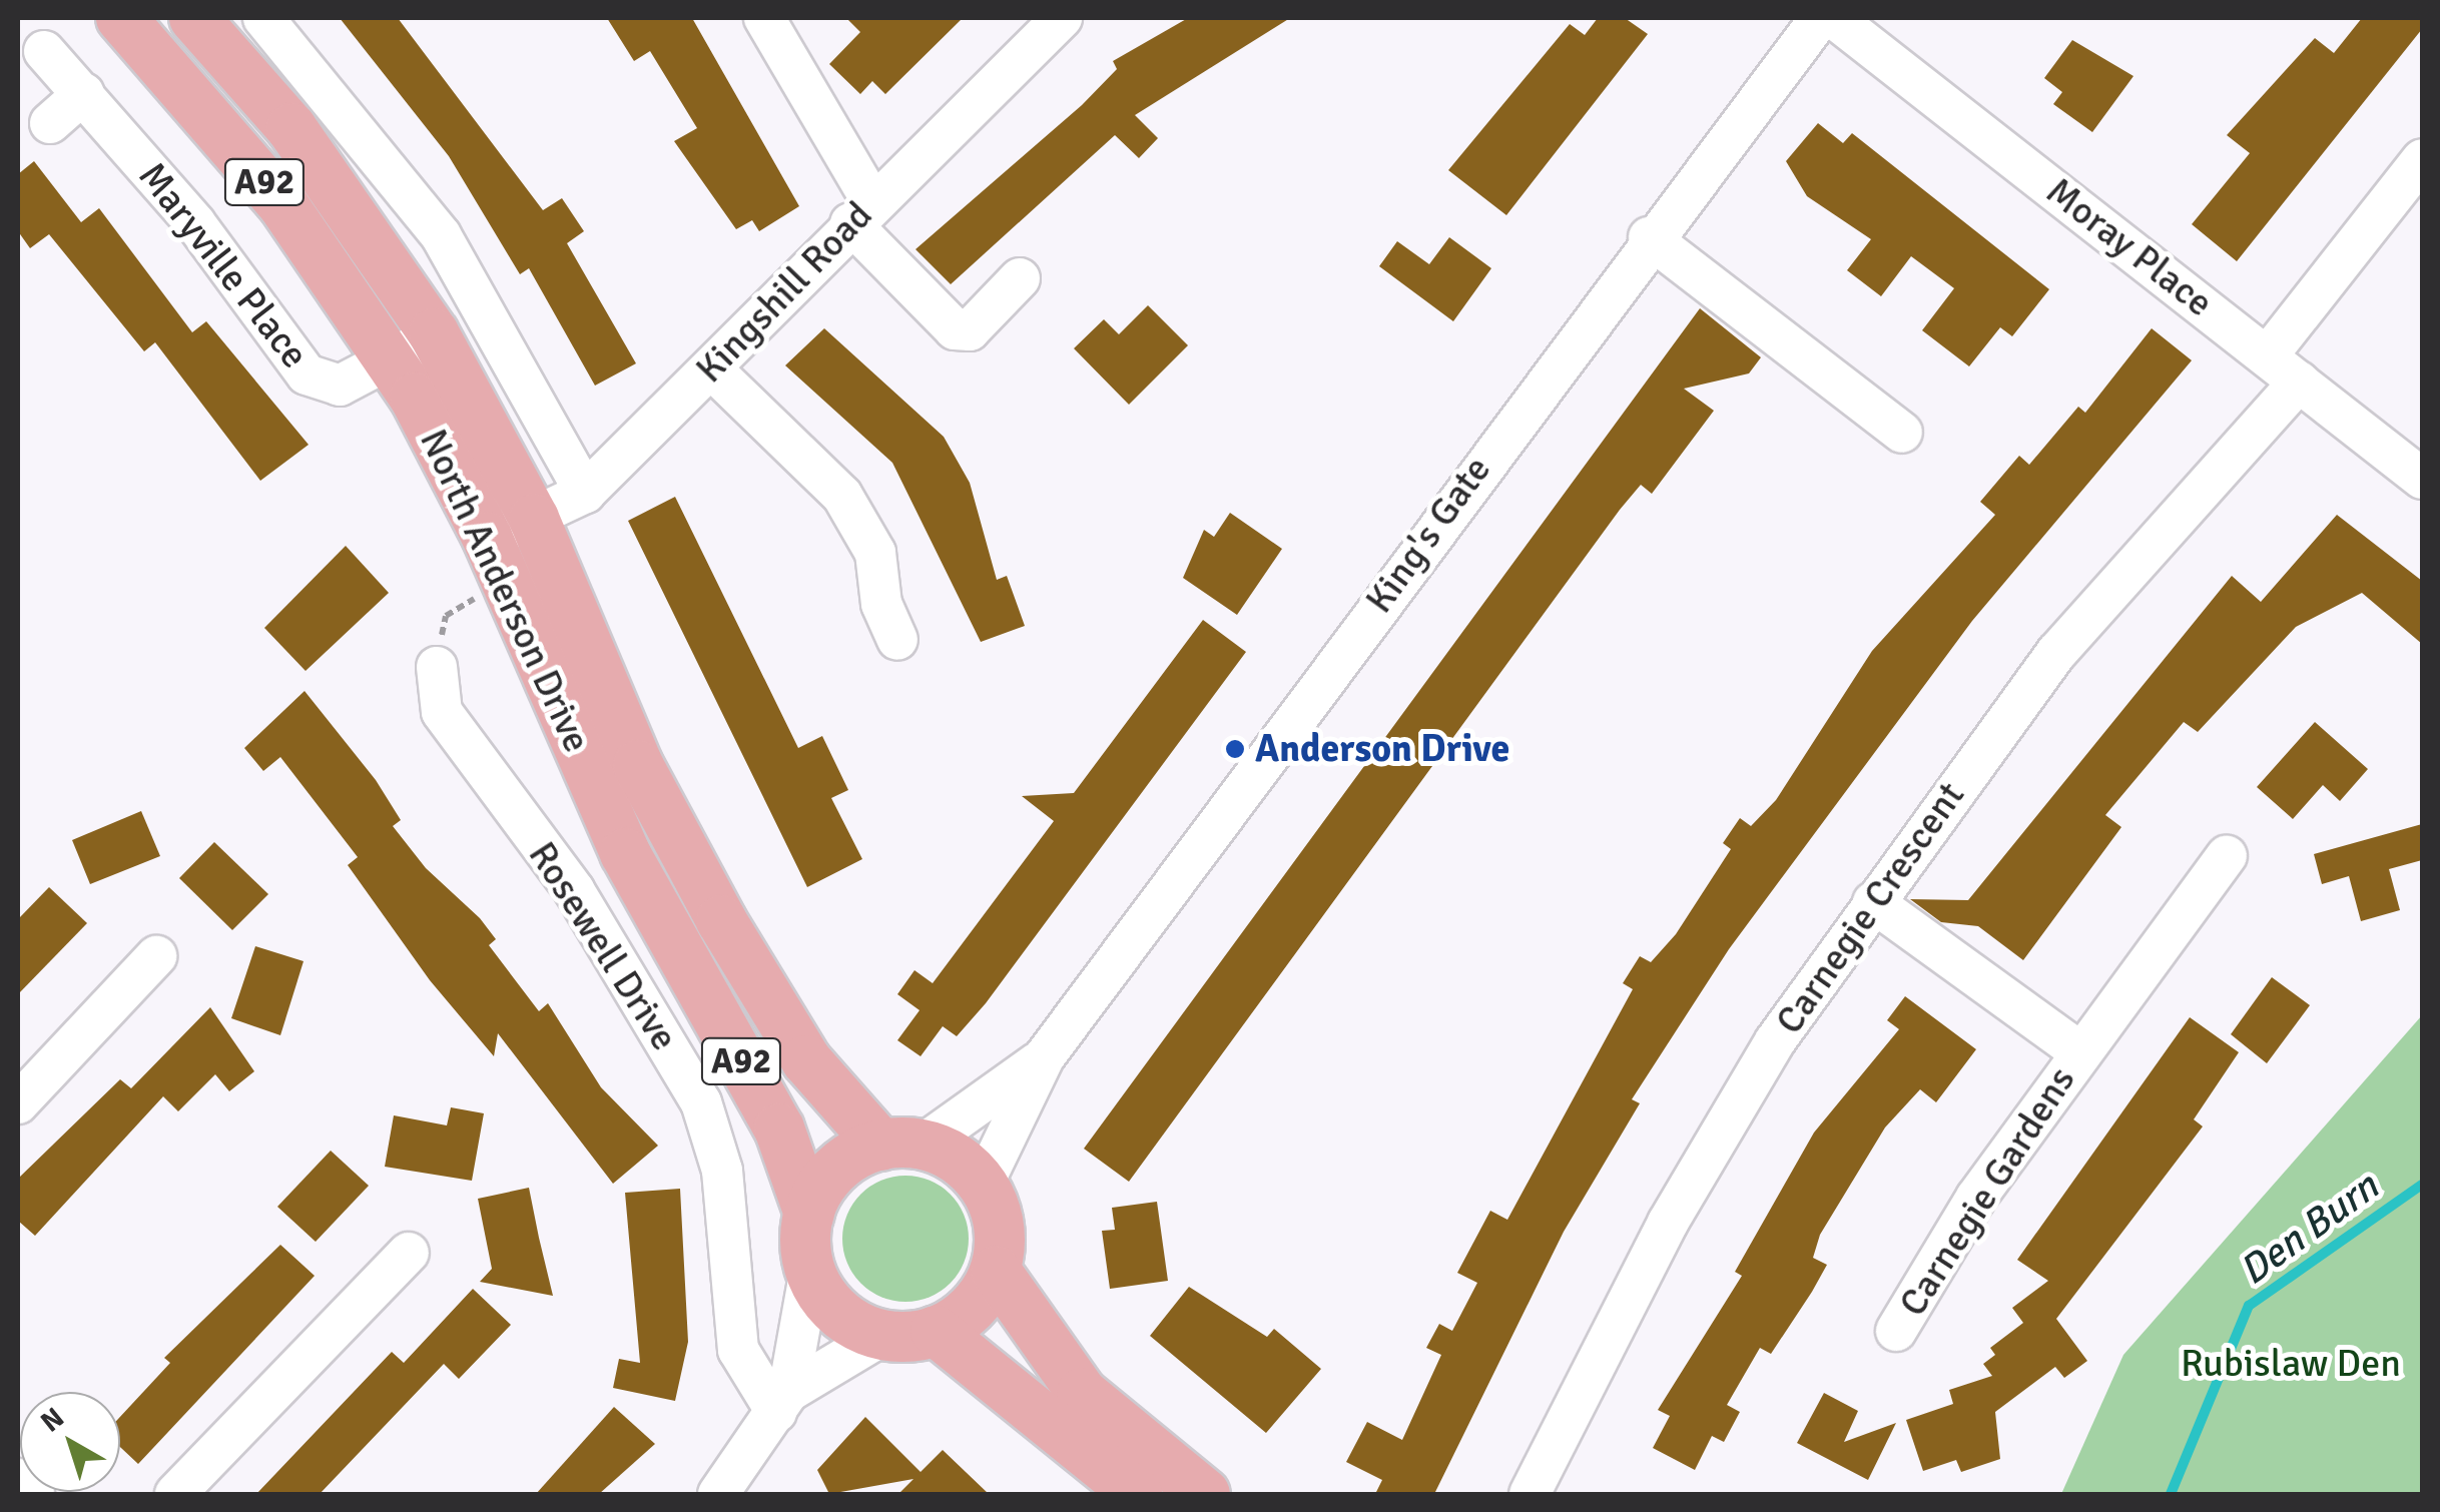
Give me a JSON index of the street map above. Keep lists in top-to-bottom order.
{
  "streets": {
    "main road": ["A92", "North Anderson Drive"],
    "street": [
      "Moray Place",
      "Maryville Place",
      "Kingshill Road",
      "King's Gate",
      "Carnegie Crescent",
      "Rosewell Drive",
      "Carnegie Gardens"
    ]
  },
  "crossings": [
    ["A92", "King's Gate"],
    ["A92", "North Anderson Drive"],
    ["Moray Place", "Carnegie Crescent"],
    ["Maryville Place", "North Anderson Drive"],
    ["Kingshill Road", "North Anderson Drive"],
    ["King's Gate", "North Anderson Drive"],
    ["Carnegie Crescent", "Carnegie Gardens"]
  ],
  "water": ["Den Burn"],
  "parks": ["Rubislaw Den"],
  "places": ["Anderson Drive"],
  "north": "top left"
}
